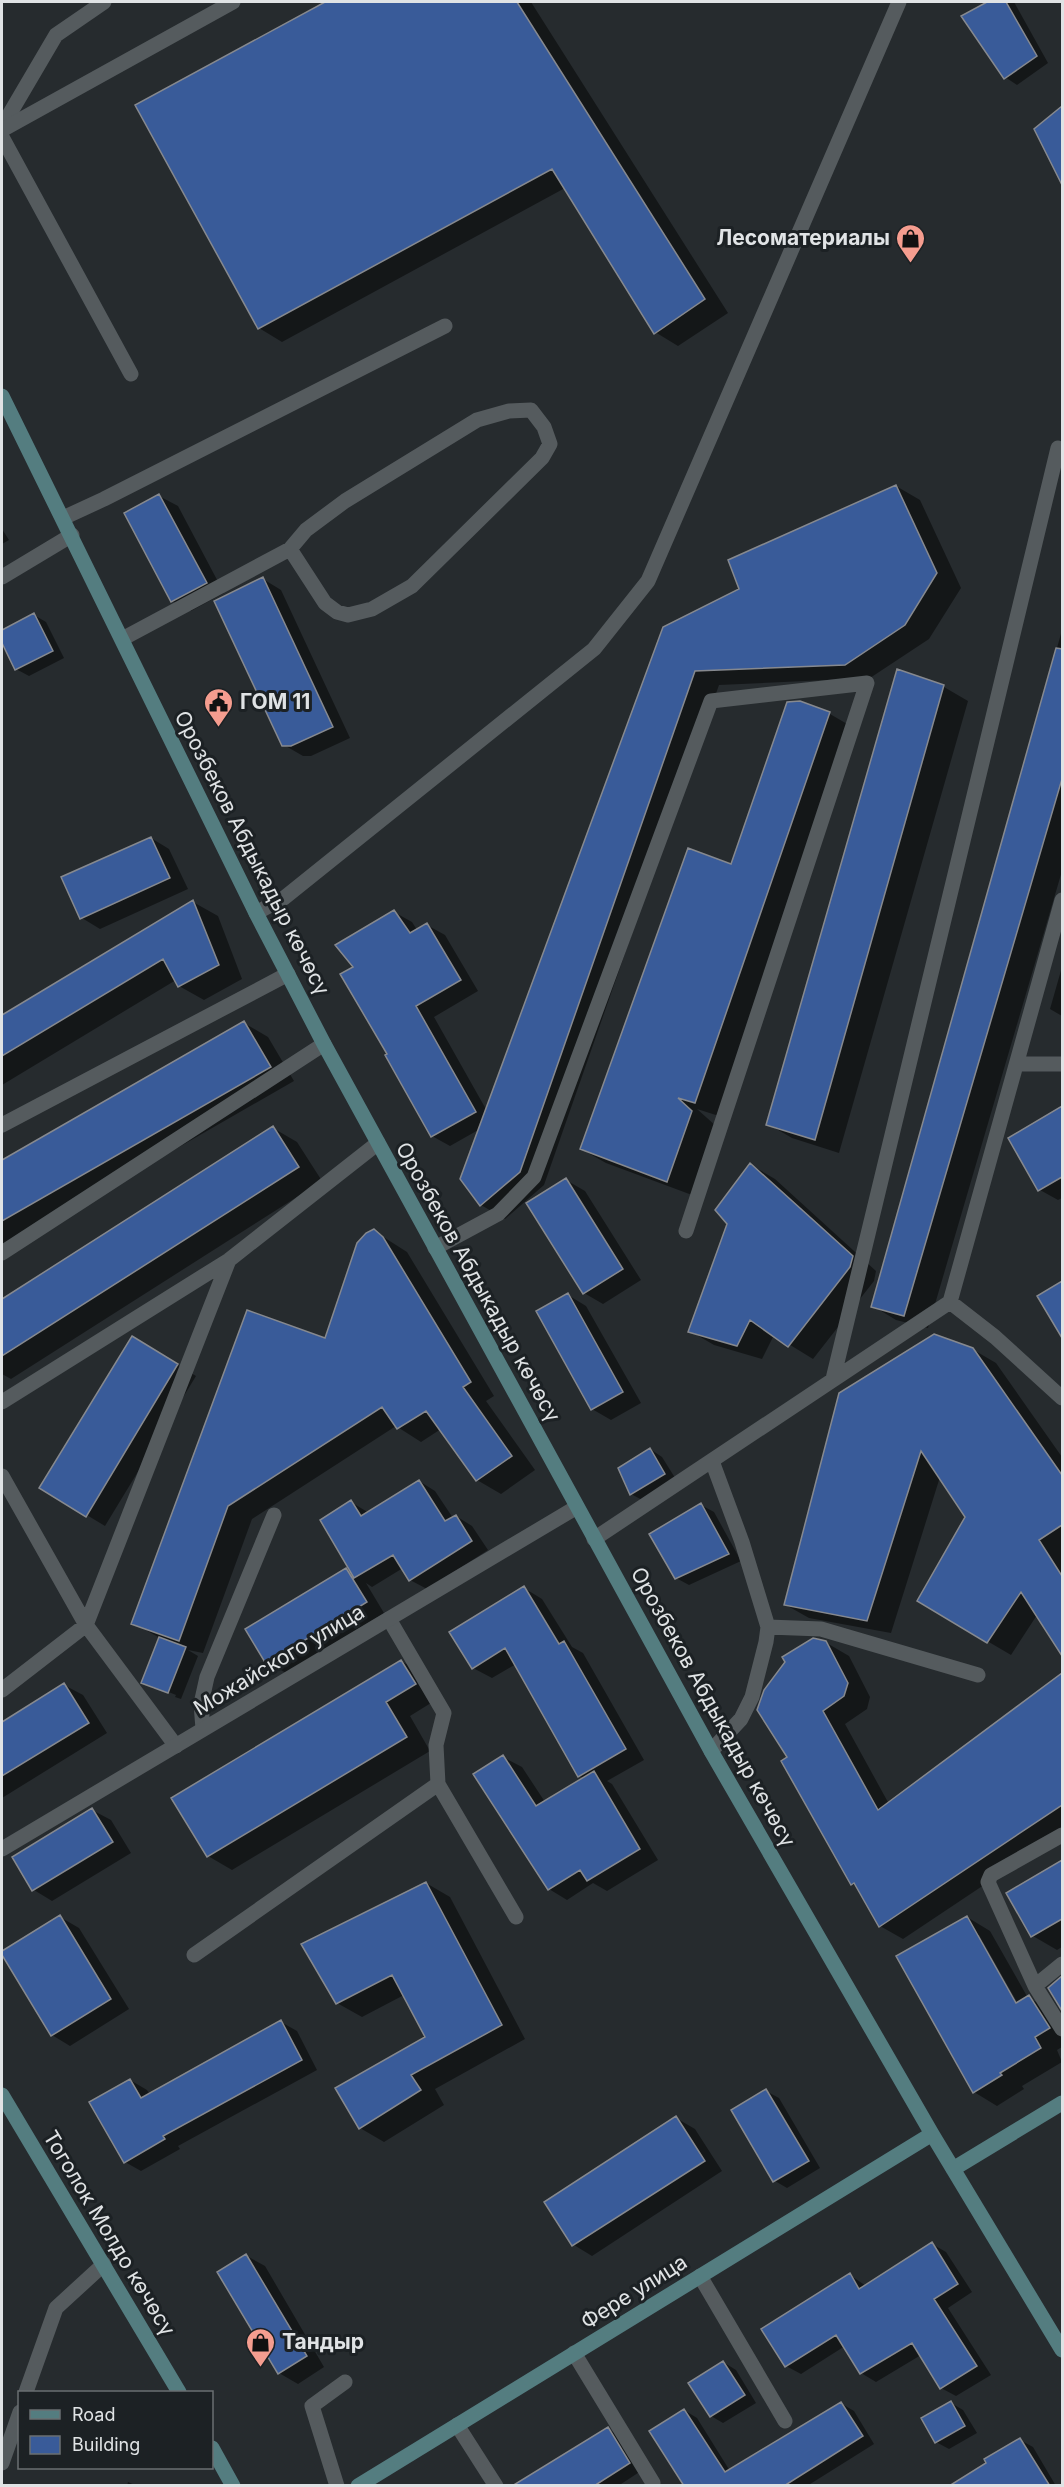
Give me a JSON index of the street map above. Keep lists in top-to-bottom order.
{
  "streets": {
    "street": [
      "Орозбеков Абдыкадыр көчөсү",
      "Можайского улица",
      "Тоголок Молдо көчөсү",
      "Фере улица"
    ]
  },
  "crossings": [
    ["Орозбеков Абдыкадыр көчөсү", "Можайского улица"],
    ["Орозбеков Абдыкадыр көчөсү", "Фере улица"]
  ],
  "places": {
    "shop": ["Лесоматериалы", "Тандыр"],
    "public building": ["ГОМ 11"]
  },
  "legend": ["Road", "Building"]
}
